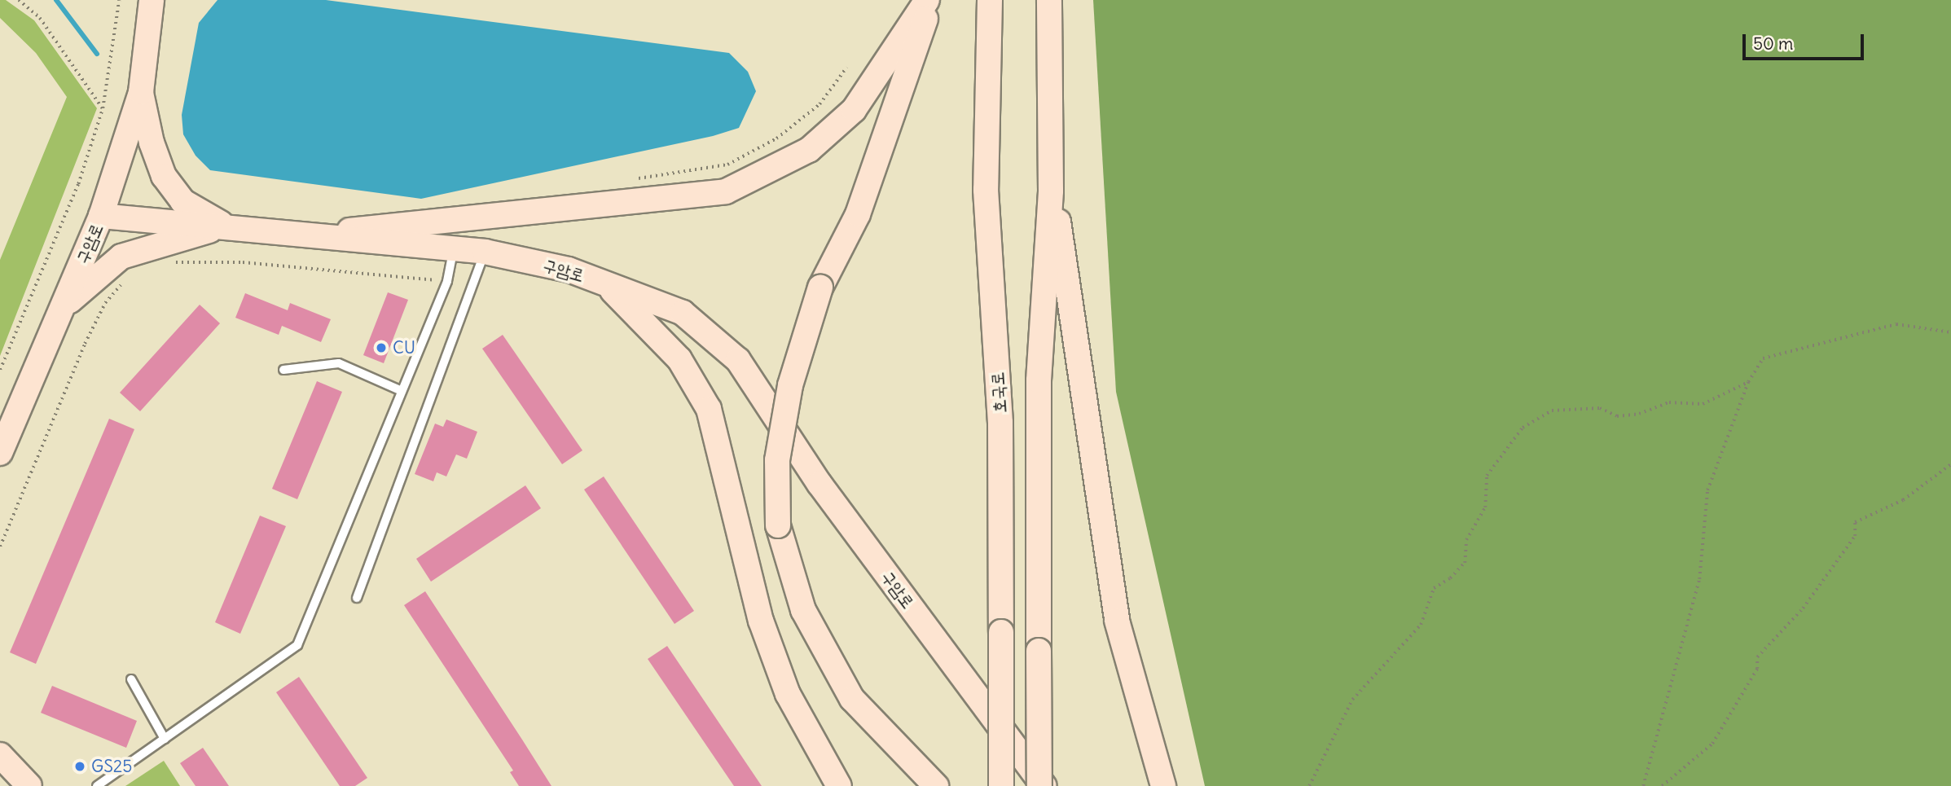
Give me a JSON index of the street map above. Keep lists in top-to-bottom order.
{
  "streets": {
    "main road": ["구암로", "호국로"]
  },
  "places": ["CU", "GS25"],
  "scale_bar": "50 m"
}
